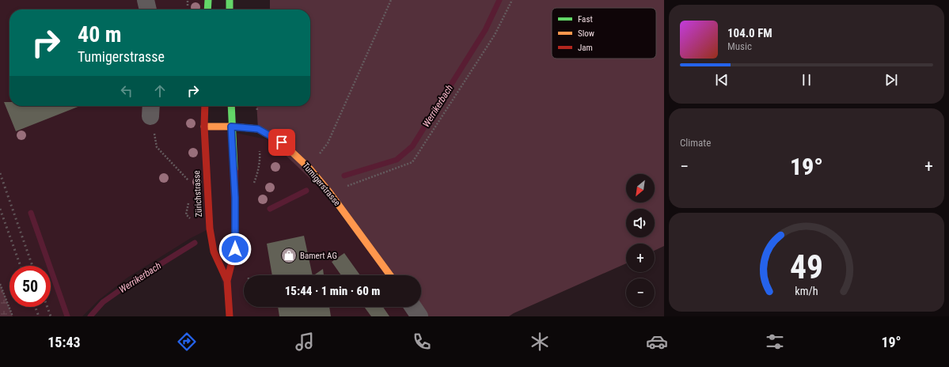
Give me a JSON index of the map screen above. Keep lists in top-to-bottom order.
{
  "streets": {
    "main road": ["Tumigerstrasse", "Zürichstrasse"]
  },
  "crossings": [
    ["Tumigerstrasse", "Zürichstrasse"]
  ],
  "water": ["Werrikerbach"],
  "places": {
    "shop": ["Bamert AG"]
  },
  "legend": ["Fast", "Slow", "Jam"],
  "north": "bottom left",
  "page": {
    "turn": ["40 m", "Tumigerstrasse"],
    "song": ["104.0 FM", "Music"],
    "tile": "Climate",
    "heat": ["−", "19°", "+"],
    "map_buttons": ["+", "−"],
    "limit": "50",
    "trip": "15:44 · 1 min · 60 m",
    "tabs": ["15:43", "19°"],
    "gauge": ["49", "km/h"]
  }
}
